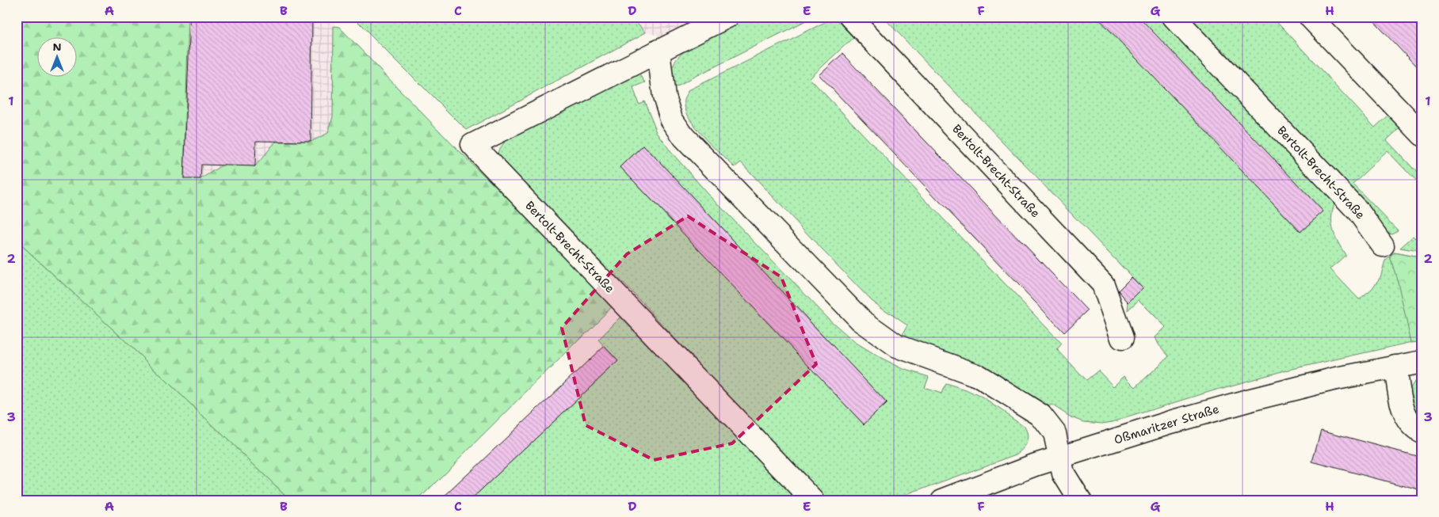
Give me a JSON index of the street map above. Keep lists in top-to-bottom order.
{
  "streets": {
    "street": ["Bertolt-Brecht-Straße", "Oßmaritzer Straße"]
  },
  "north": "top",
  "grid": {
    "columns": [
      "A",
      "B",
      "C",
      "D",
      "E",
      "F",
      "G",
      "H"
    ],
    "rows": ["1", "2", "3"]
  }
}
